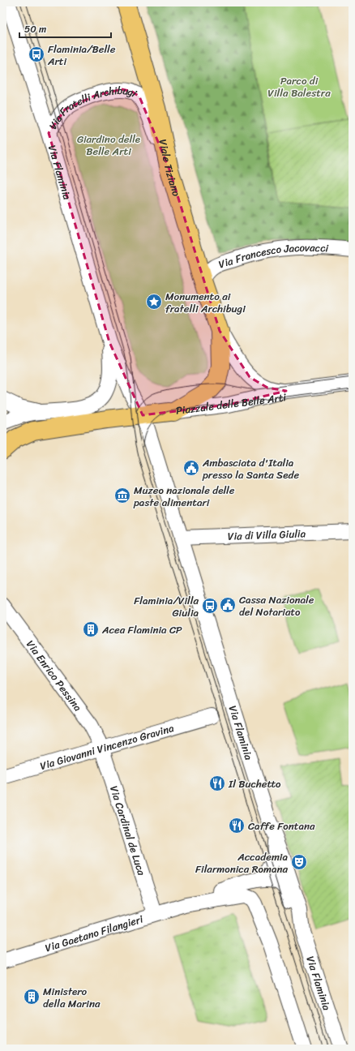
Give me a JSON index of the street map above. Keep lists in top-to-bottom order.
{
  "streets": {
    "main road": ["Viale Tiziano", "Piazzale delle Belle Arti"],
    "street": [
      "Via Fratelli Archibugi",
      "Via Flaminia",
      "Via Francesco Jacovacci",
      "Via di Villa Giulia",
      "Via Enrico Pessina",
      "Via Giovanni Vincenzo Gravina",
      "Via Cardinal de Luca",
      "Via Gaetano Filangieri"
    ]
  },
  "crossings": [
    ["Via Fratelli Archibugi", "Viale Tiziano"],
    ["Via Fratelli Archibugi", "Via Flaminia"],
    ["Viale Tiziano", "Via Francesco Jacovacci"],
    ["Viale Tiziano", "Piazzale delle Belle Arti"],
    ["Via Flaminia", "Piazzale delle Belle Arti"],
    ["Via Flaminia", "Via di Villa Giulia"],
    ["Via Enrico Pessina", "Via Giovanni Vincenzo Gravina"],
    ["Via Enrico Pessina", "Via Cardinal de Luca"],
    ["Via Giovanni Vincenzo Gravina", "Via Cardinal de Luca"],
    ["Via Cardinal de Luca", "Via Gaetano Filangieri"]
  ],
  "parks": ["Parco di Villa Balestra", "Giardino delle Belle Arti"],
  "places": {
    "bus stop": ["Flaminia/Belle Arti", "Flaminia/Villa Giulia"],
    "place": ["Monumento ai fratelli Archibugi"],
    "public building": ["Ambasciata d'Italia presso la Santa Sede", "Cassa Nazionale del Notariato"],
    "museum": ["Muzeo nazionale delle paste alimentari"],
    "building": ["Acea Flaminia CP", "Ministero della Marina"],
    "restaurant": ["Il Buchetto", "Caffe Fontana"],
    "theatre": ["Accademia Filarmonica Romana"]
  },
  "scale_bar": "50 m"
}
